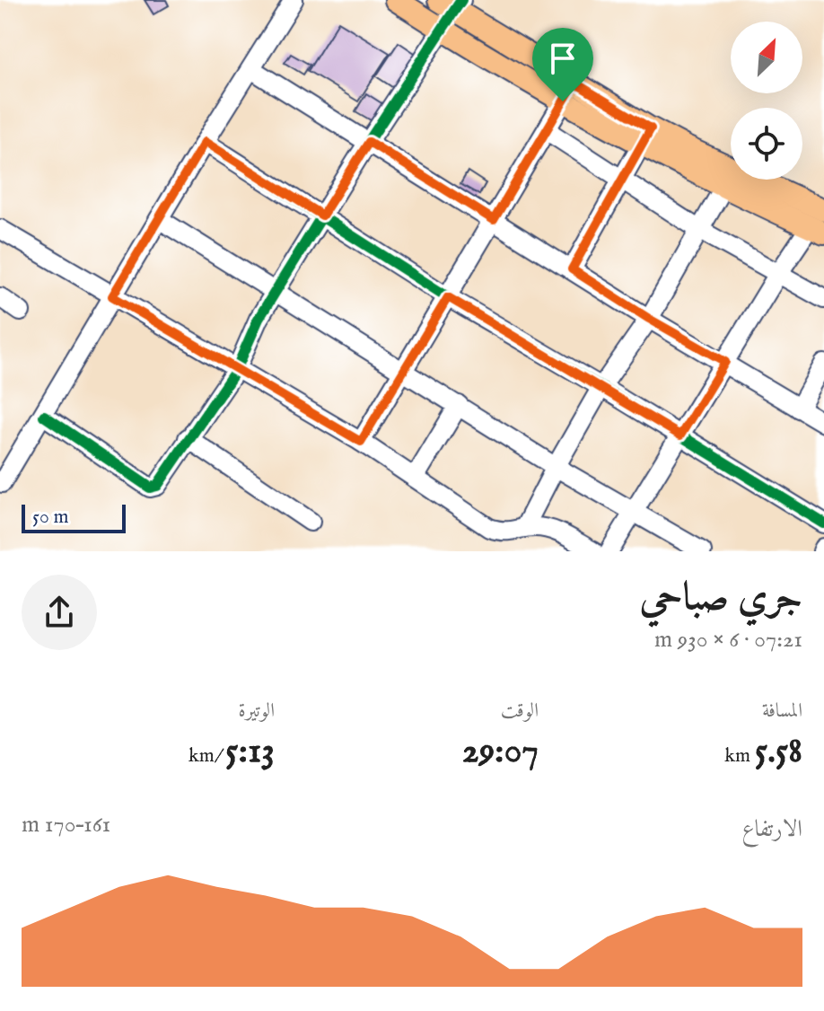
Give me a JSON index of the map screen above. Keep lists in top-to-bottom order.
{
  "scale_bar": "50 m",
  "north": "top right",
  "page": {
    "scale": "50 m",
    "heading": ["جري صباحي", "07:21 · 6 × 930 m"],
    "stats": [
      ["المسافة", "5.58 km"],
      ["الوقت", "29:07"],
      ["الوتيرة", "5:13 /km"]
    ],
    "chart": ["الارتفاع", "161–170 m"]
  }
}
